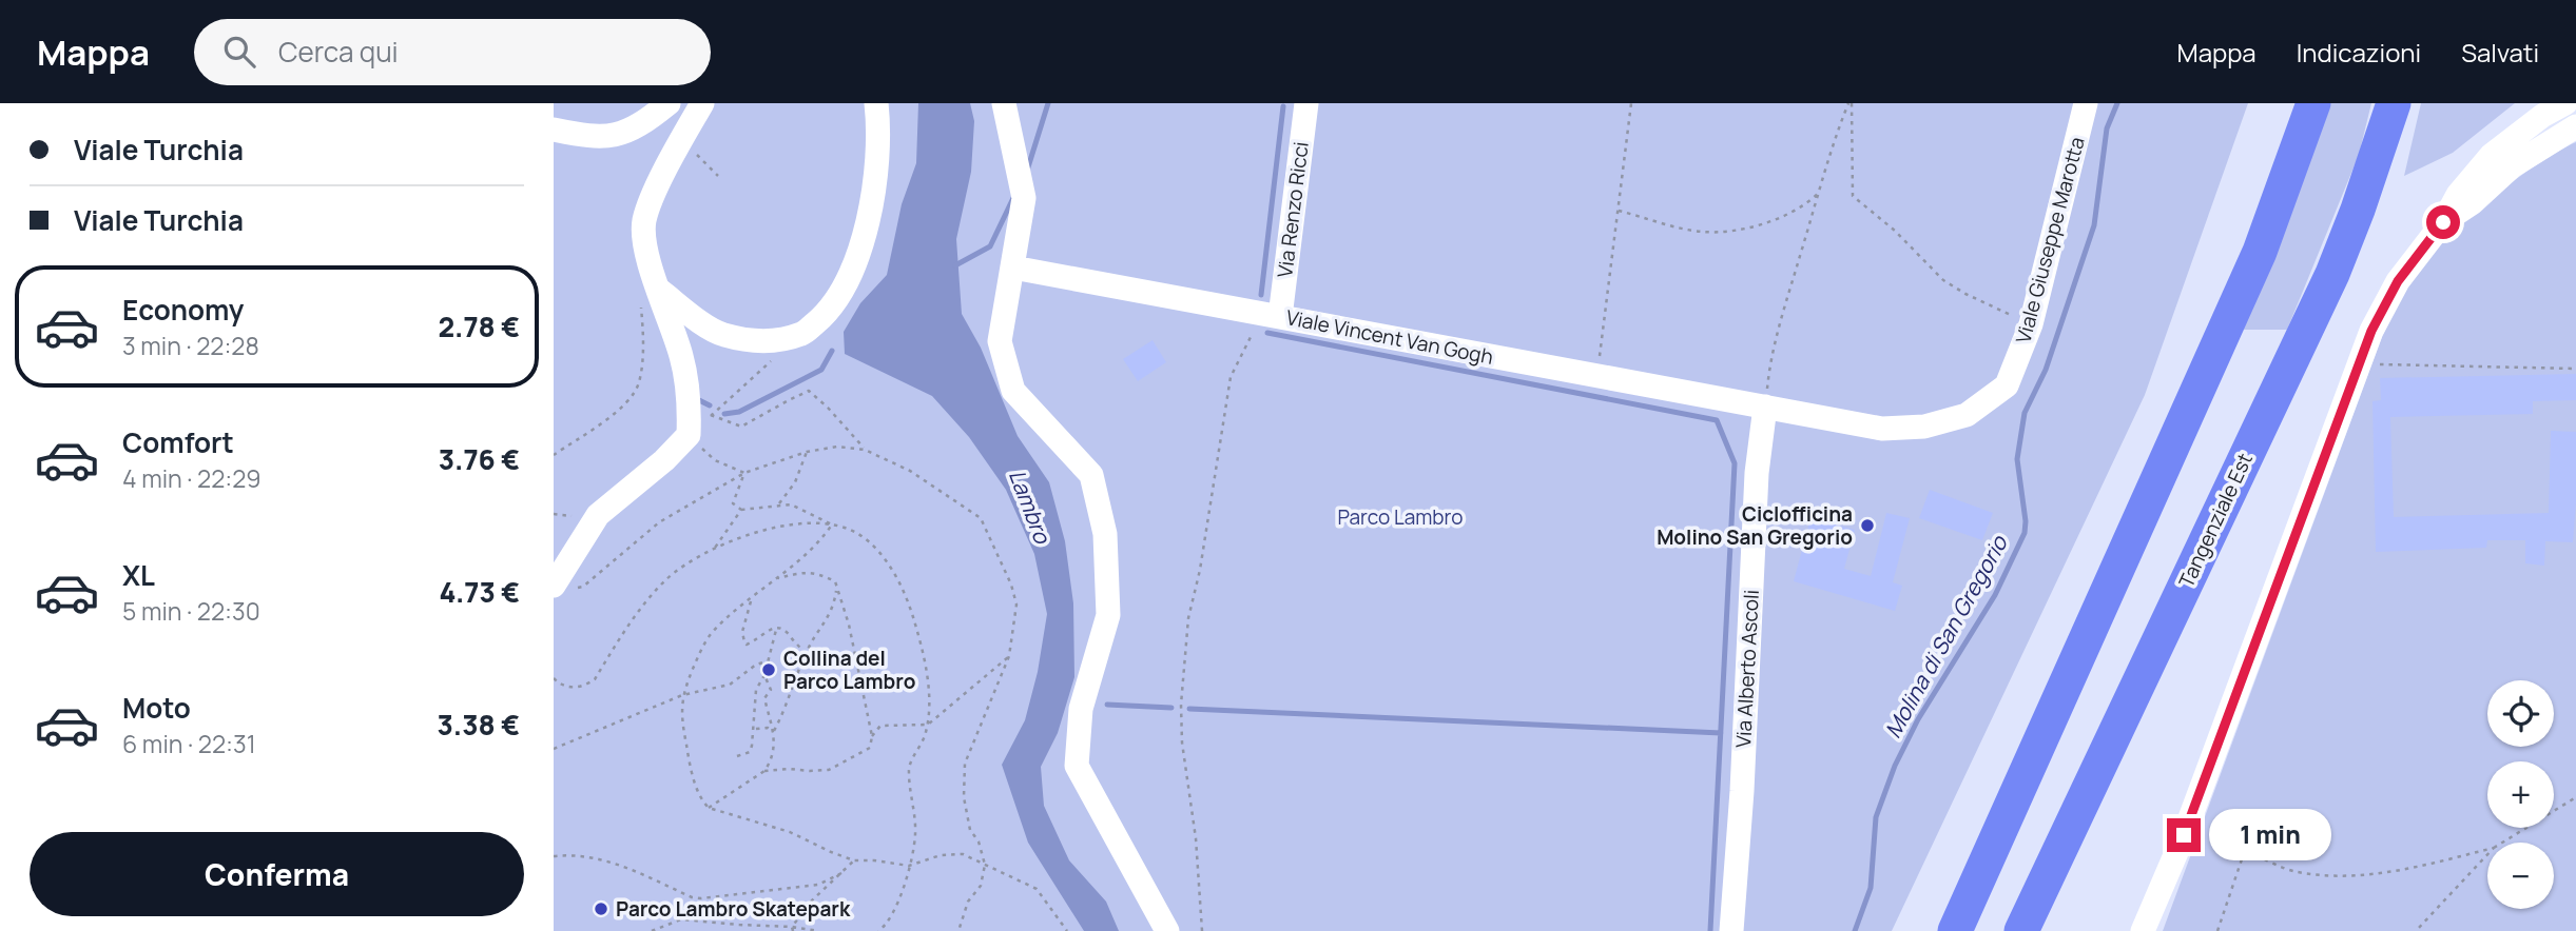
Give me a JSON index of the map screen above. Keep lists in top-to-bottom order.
{
  "streets": {
    "highway": ["Tangenziale Est"],
    "street": [
      "Via Renzo Ricci",
      "Viale Giuseppe Marotta",
      "Viale Vincent Van Gogh",
      "Via Alberto Ascoli"
    ]
  },
  "crossings": [
    ["Via Renzo Ricci", "Viale Vincent Van Gogh"],
    ["Viale Giuseppe Marotta", "Viale Vincent Van Gogh"],
    ["Viale Giuseppe Marotta", "Via Alberto Ascoli"],
    ["Viale Vincent Van Gogh", "Via Alberto Ascoli"]
  ],
  "water": ["Lambro", "Molina di San Gregorio"],
  "parks": ["Parco Lambro"],
  "places": ["Ciclofficina Molino San Gregorio", "Collina del Parco Lambro", "Parco Lambro Skatepark"],
  "page": {
    "header": "Mappa",
    "search": "Cerca qui",
    "nav": ["Mappa", "Indicazioni", "Salvati"],
    "banner": ["Viale Turchia", "Viale Turchia"],
    "list": [
      {
        "name": "Economy",
        "note": "3 min · 22:28",
        "value": "2.78 €"
      },
      {
        "name": "Comfort",
        "note": "4 min · 22:29",
        "value": "3.76 €"
      },
      {
        "name": "XL",
        "note": "5 min · 22:30",
        "value": "4.73 €"
      },
      {
        "name": "Moto",
        "note": "6 min · 22:31",
        "value": "3.38 €"
      }
    ],
    "map_buttons": ["+", "−"],
    "bubble": "1 min",
    "buttons": "Conferma"
  }
}
